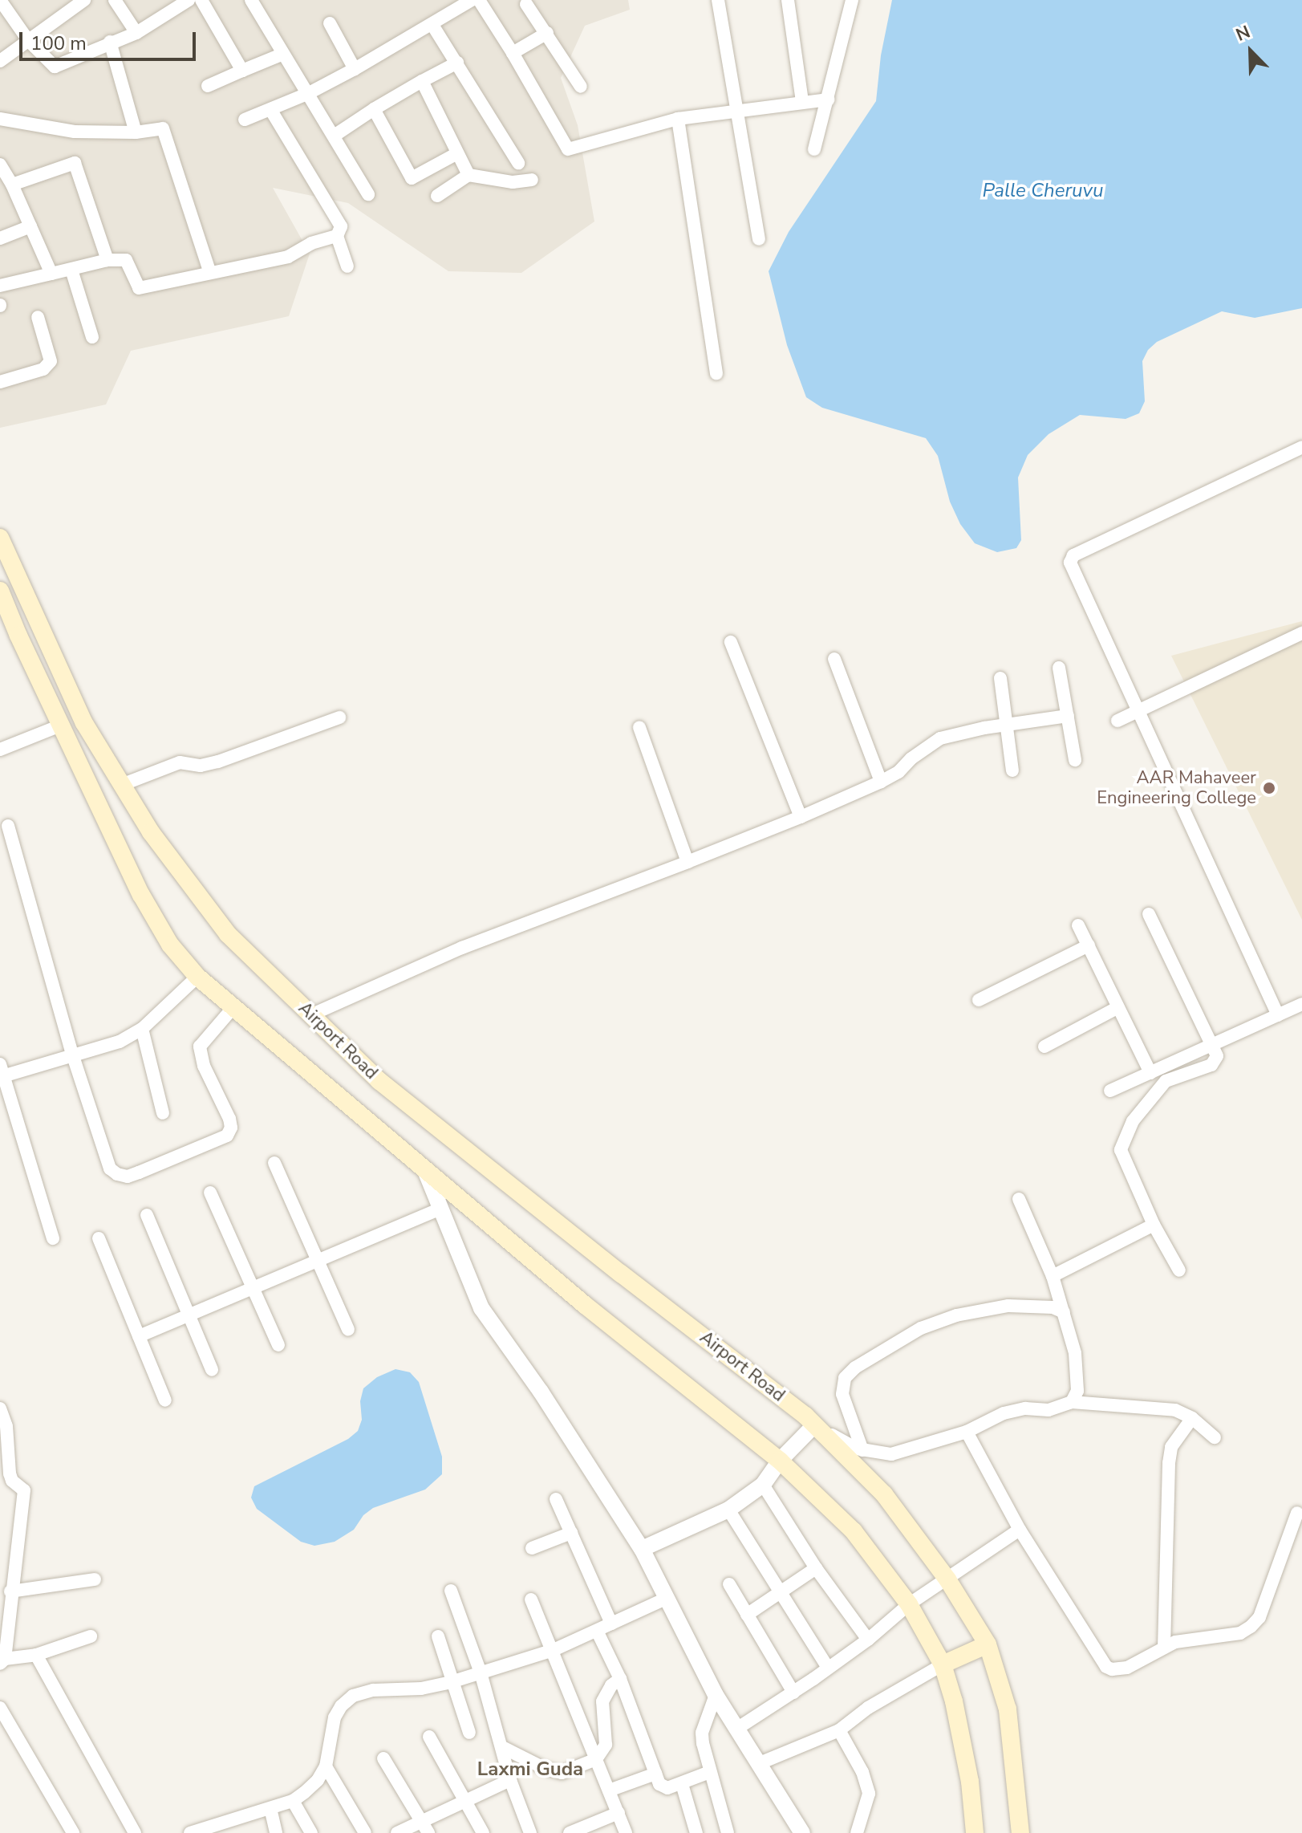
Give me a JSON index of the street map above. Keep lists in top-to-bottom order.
{
  "streets": {
    "main road": ["Airport Road"]
  },
  "districts": ["Laxmi Guda"],
  "water": ["Palle Cheruvu"],
  "places": ["AAR Mahaveer Engineering College"],
  "scale_bar": "100 m",
  "north": "top left"
}
